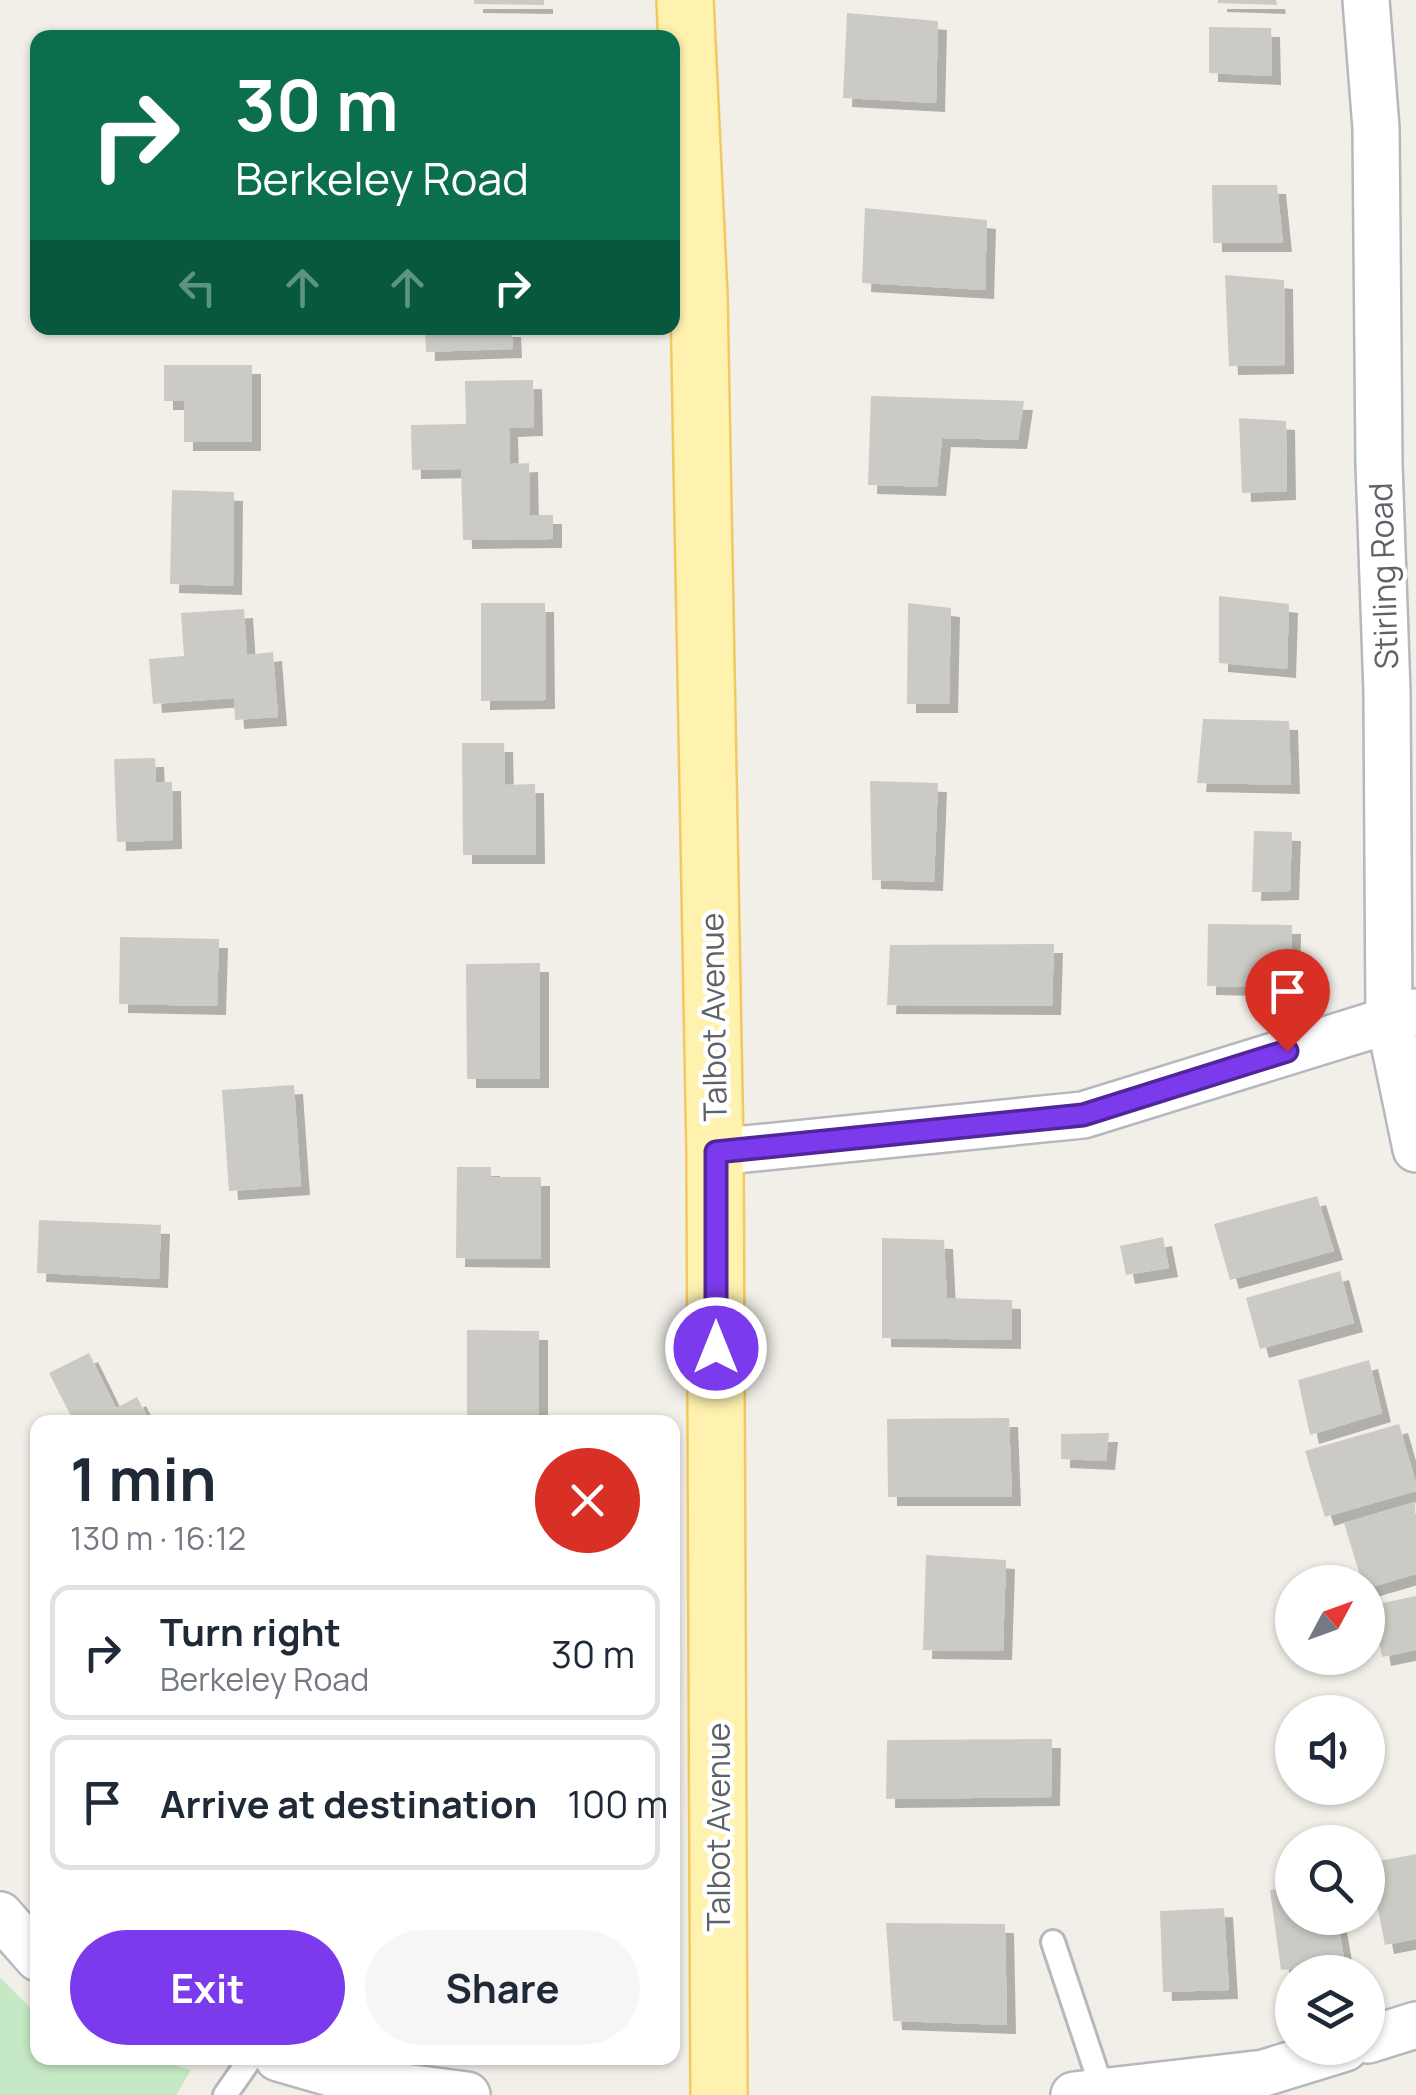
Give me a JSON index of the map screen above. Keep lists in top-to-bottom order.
{
  "streets": {
    "main road": ["Talbot Avenue"],
    "street": ["Stirling Road"]
  },
  "north": "top right",
  "page": {
    "turn": ["30 m", "Berkeley Road"],
    "heading": ["1 min", "130 m · 16:12"],
    "list": [
      {
        "name": "Turn right",
        "note": "Berkeley Road",
        "value": "30 m"
      },
      {
        "name": "Arrive at destination",
        "value": "100 m"
      }
    ],
    "buttons": ["Exit", "Share"]
  }
}
